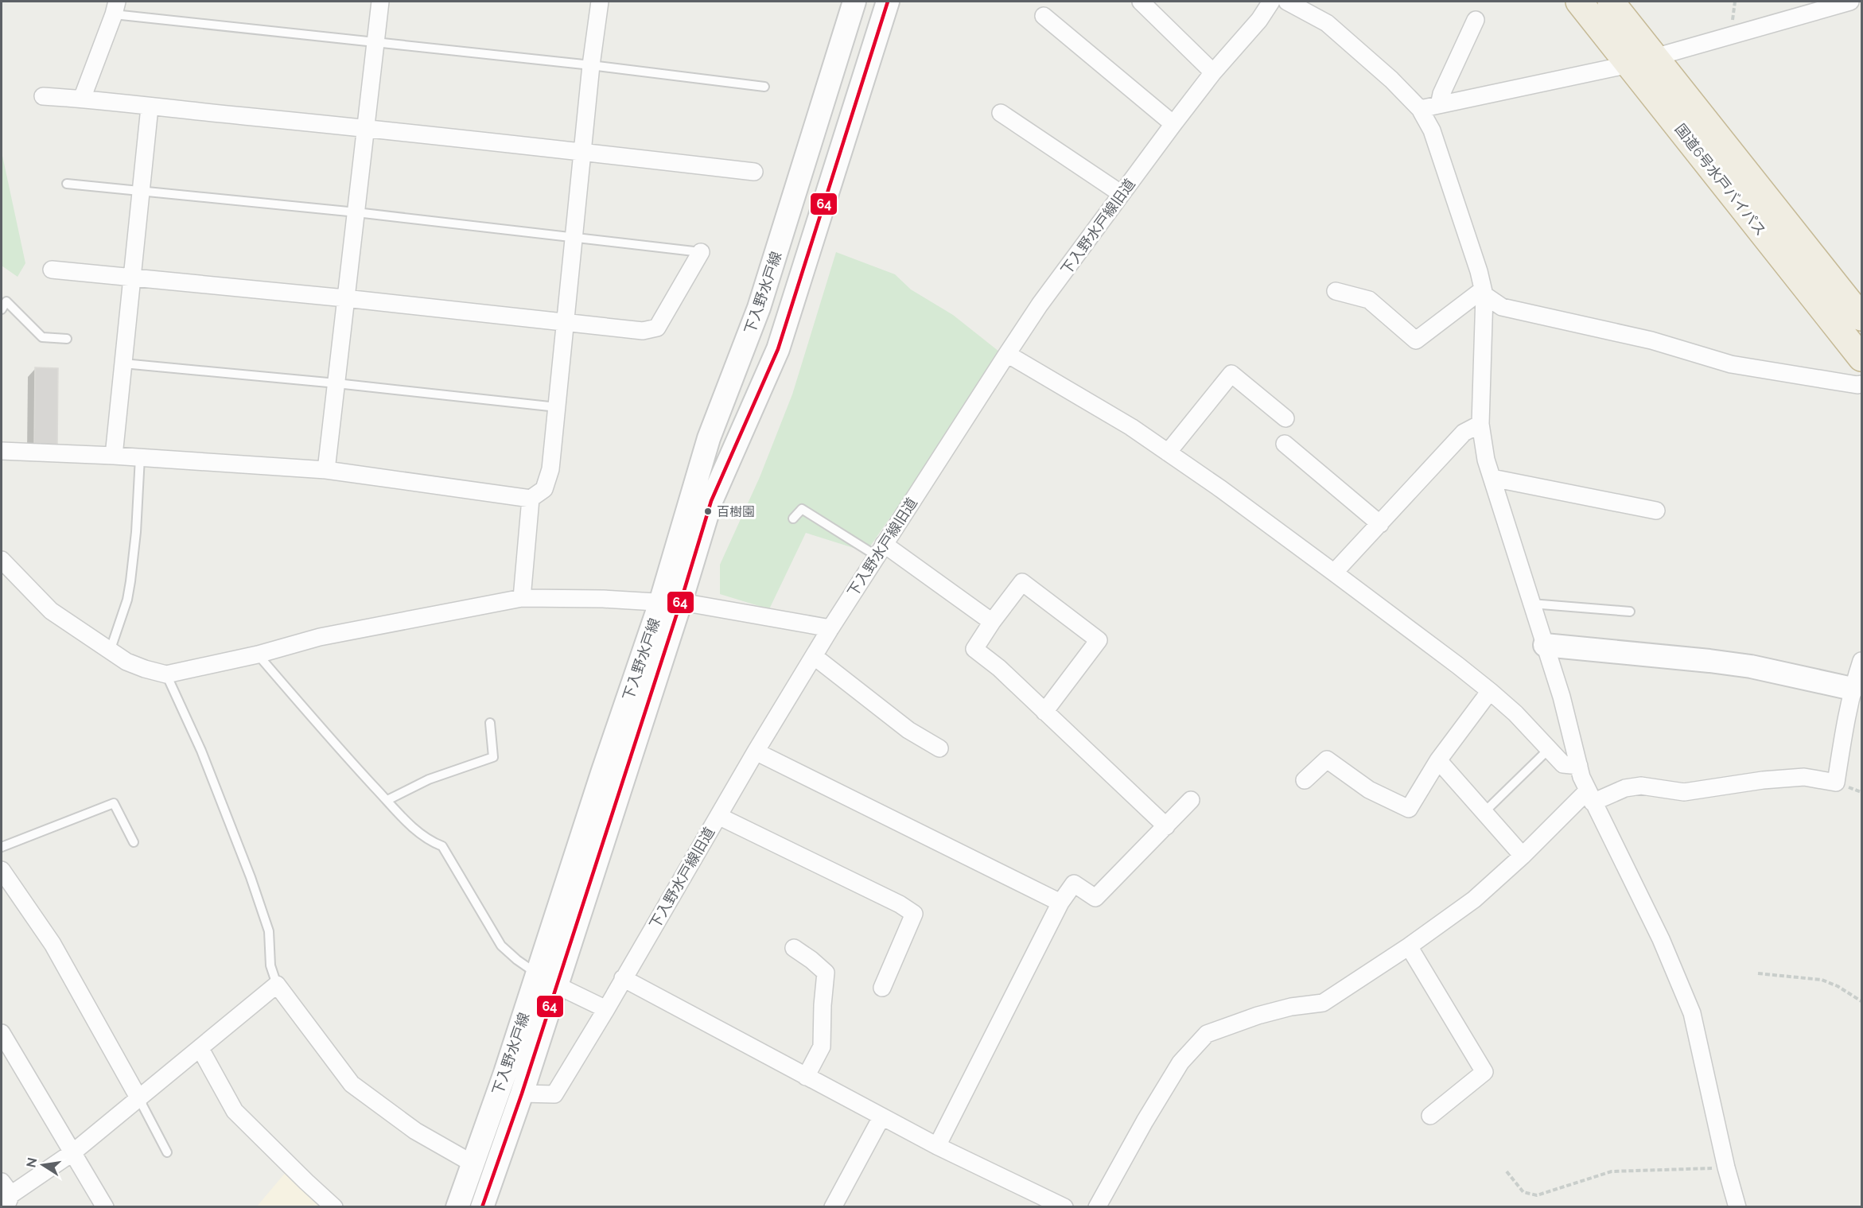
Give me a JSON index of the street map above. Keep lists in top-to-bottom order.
{
  "streets": {
    "highway": ["国道6号水戸バイパス"],
    "main road": ["下入野水戸線"],
    "street": ["下入野水戸線旧道"]
  },
  "crossings": [
    ["下入野水戸線旧道", "下入野水戸線"]
  ],
  "places": ["百樹園"],
  "lines": ["transit line 64"],
  "north": "left"
}
